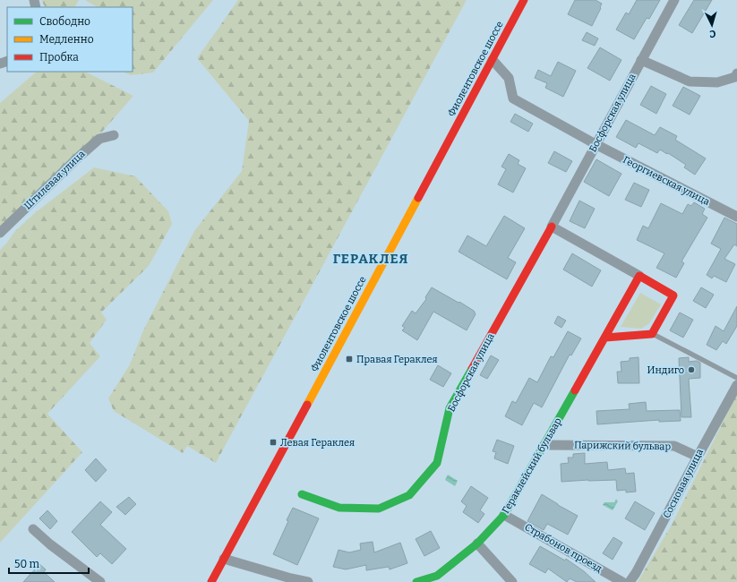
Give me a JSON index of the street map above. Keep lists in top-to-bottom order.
{
  "streets": {
    "street": [
      "Фиолентовское шоссе",
      "Босфорская улица",
      "Штилевая улица",
      "Георгиевская улица",
      "Парижский бульвар",
      "Гераклейский бульвар",
      "Сосновая улица",
      "Страбонов проезд"
    ]
  },
  "crossings": [
    ["Фиолентовское шоссе", "Георгиевская улица"],
    ["Босфорская улица", "Георгиевская улица"],
    ["Парижский бульвар", "Гераклейский бульвар"],
    ["Парижский бульвар", "Сосновая улица"],
    ["Гераклейский бульвар", "Страбонов проезд"]
  ],
  "districts": ["ГЕРАКЛЕЯ"],
  "places": {
    "transit": ["Правая Гераклея", "Левая Гераклея"],
    "other": ["Индиго"]
  },
  "legend": ["Свободно", "Медленно", "Пробка"],
  "scale_bar": "50 m",
  "north": "bottom"
}
